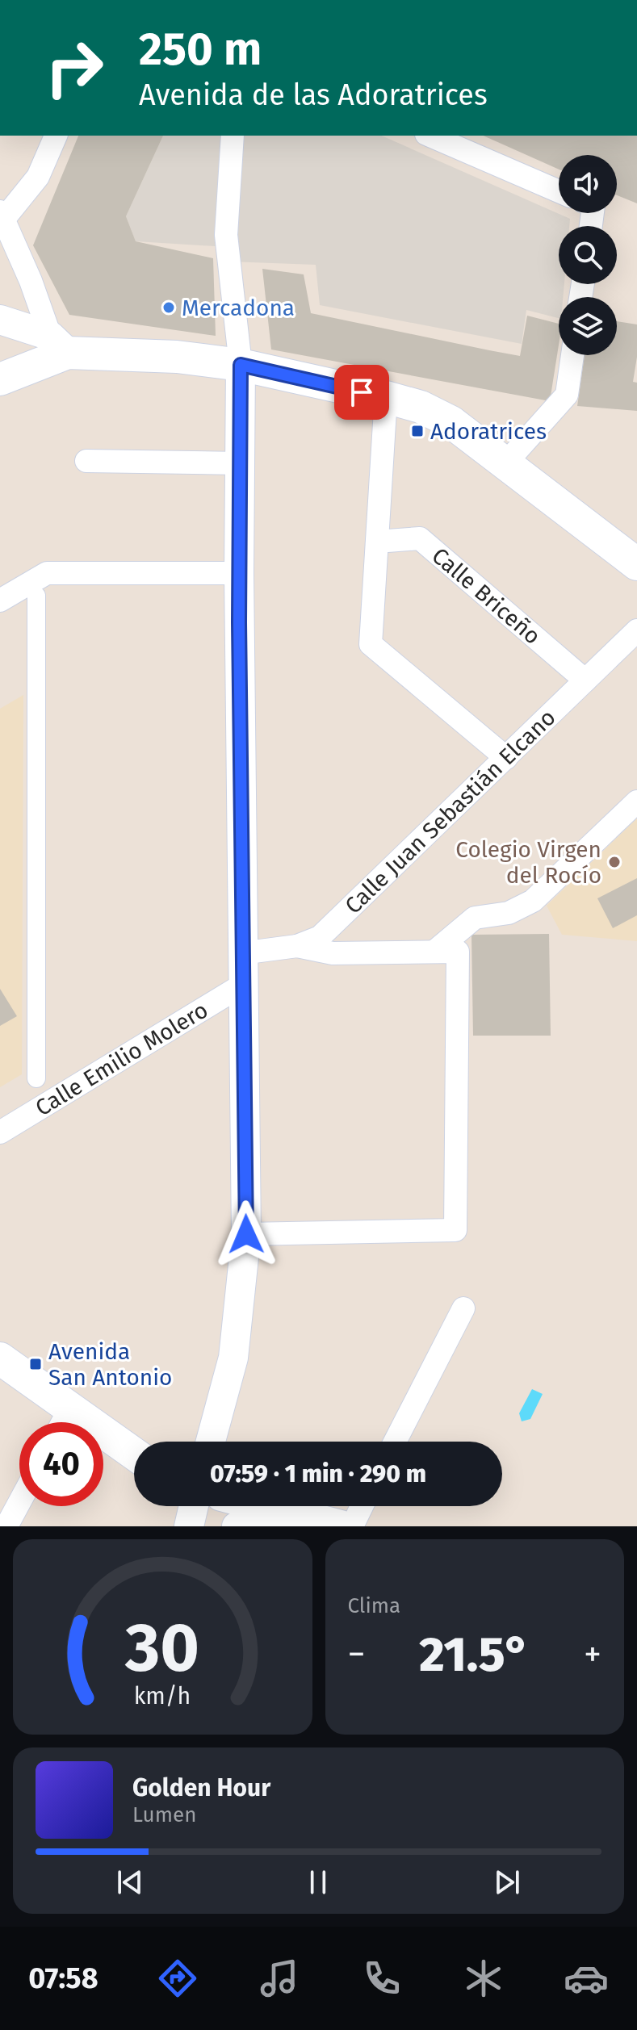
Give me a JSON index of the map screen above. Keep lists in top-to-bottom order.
{
  "streets": {
    "street": ["Calle Briceño", "Calle Juan Sebastián Elcano", "Calle Emilio Molero"]
  },
  "crossings": [
    ["Calle Briceño", "Calle Juan Sebastián Elcano"]
  ],
  "places": {
    "other": ["Mercadona", "Colegio Virgen del Rocío"],
    "transit": ["Adoratrices", "Avenida San Antonio"]
  },
  "page": {
    "turn": ["250 m", "Avenida de las Adoratrices"],
    "limit": "40",
    "trip": "07:59 · 1 min · 290 m",
    "tile": "Clima",
    "heat": ["−", "21.5°", "+"],
    "song": ["Golden Hour", "Lumen"],
    "tabs": "07:58",
    "gauge": ["30", "km/h"]
  }
}
